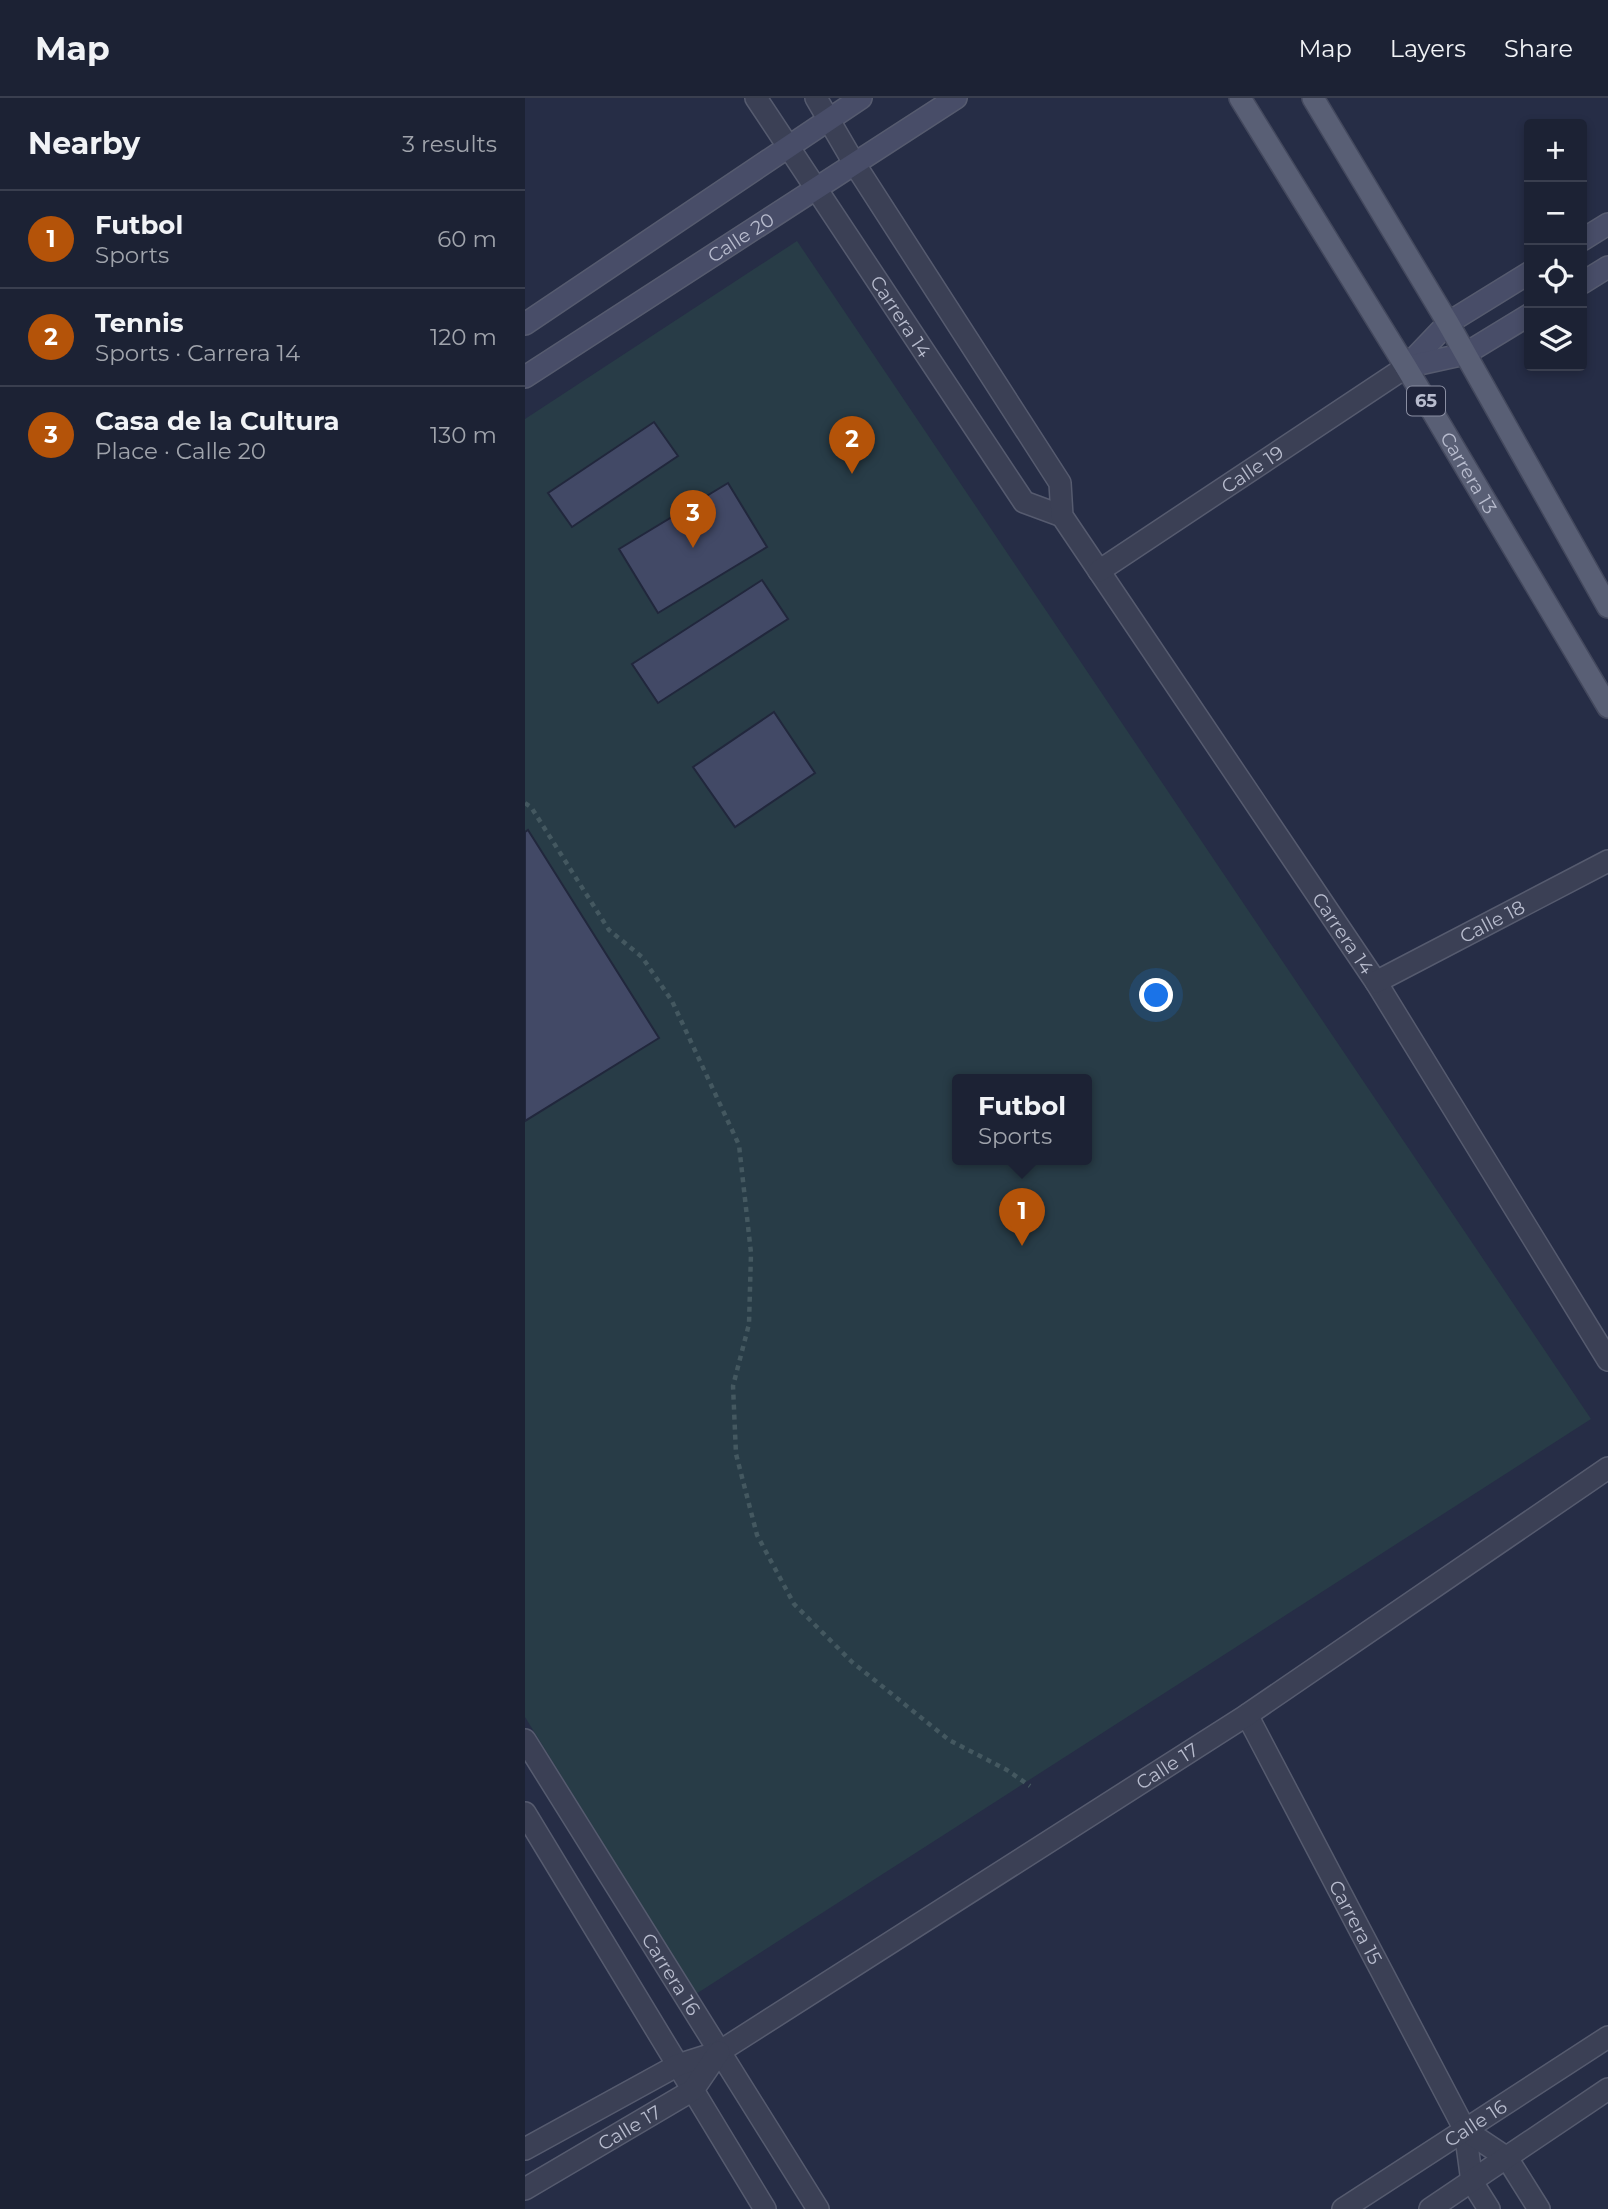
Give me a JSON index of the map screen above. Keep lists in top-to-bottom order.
{
  "streets": {
    "main road": ["65", "Carrera 13"],
    "street": [
      "Calle 20",
      "Carrera 14",
      "Calle 19",
      "Calle 18",
      "Calle 17",
      "Carrera 15",
      "Carrera 16",
      "Calle 16"
    ]
  },
  "crossings": [
    ["Calle 20", "Carrera 14"],
    ["Carrera 14", "Calle 19"],
    ["Carrera 14", "Calle 18"],
    ["Calle 19", "Carrera 13"],
    ["Calle 17", "Carrera 15"],
    ["Calle 17", "Carrera 16"],
    ["Carrera 15", "Calle 16"]
  ],
  "page": {
    "header": "Map",
    "nav": ["Map", "Layers", "Share"],
    "heading": ["Nearby", "3 results"],
    "map_buttons": ["+", "−"],
    "list": [
      {
        "mark": "1",
        "name": "Futbol",
        "note": "Sports",
        "value": "60 m"
      },
      {
        "mark": "2",
        "name": "Tennis",
        "note": "Sports · Carrera 14",
        "value": "120 m"
      },
      {
        "mark": "3",
        "name": "Casa de la Cultura",
        "note": "Place · Calle 20",
        "value": "130 m"
      }
    ],
    "pins": ["2", "3", "1"],
    "popup": ["Futbol", "Sports"]
  }
}
